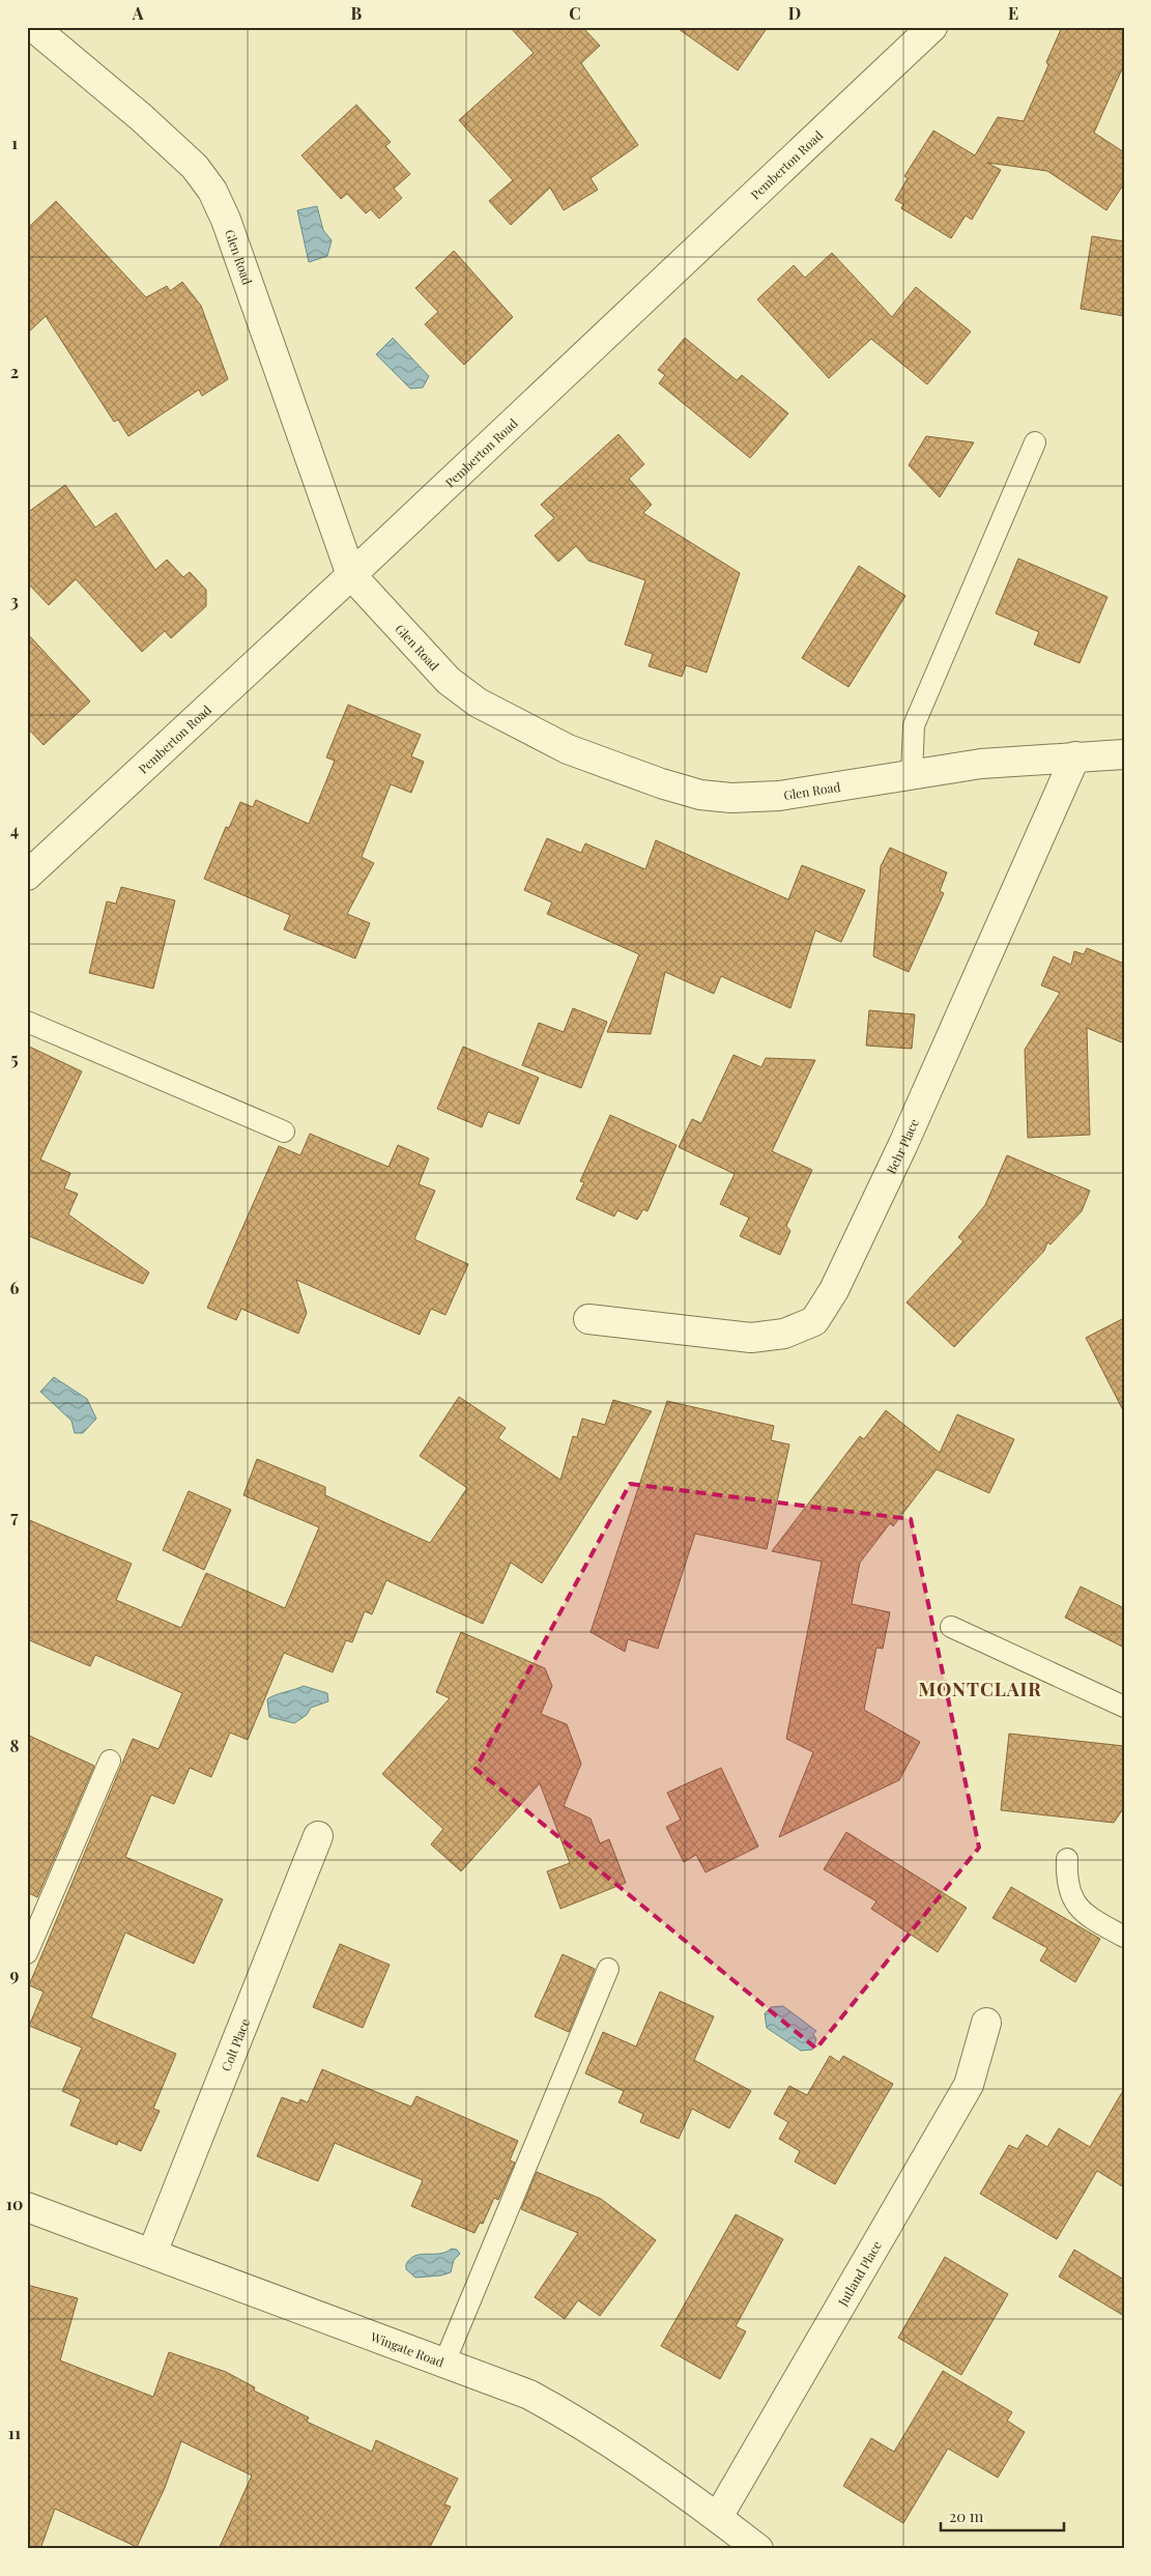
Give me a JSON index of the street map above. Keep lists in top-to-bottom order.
{
  "streets": {
    "street": [
      "Pemberton Road",
      "Glen Road",
      "Behr Place",
      "Colt Place",
      "Jutland Place",
      "Wingate Road"
    ]
  },
  "crossings": [
    ["Pemberton Road", "Glen Road"],
    ["Glen Road", "Behr Place"],
    ["Colt Place", "Wingate Road"],
    ["Jutland Place", "Wingate Road"]
  ],
  "districts": ["MONTCLAIR"],
  "scale_bar": "20 m",
  "grid": {
    "columns": [
      "A",
      "B",
      "C",
      "D",
      "E"
    ],
    "rows": [
      "1",
      "2",
      "3",
      "4",
      "5",
      "6",
      "7",
      "8",
      "9",
      "10",
      "11"
    ]
  }
}
